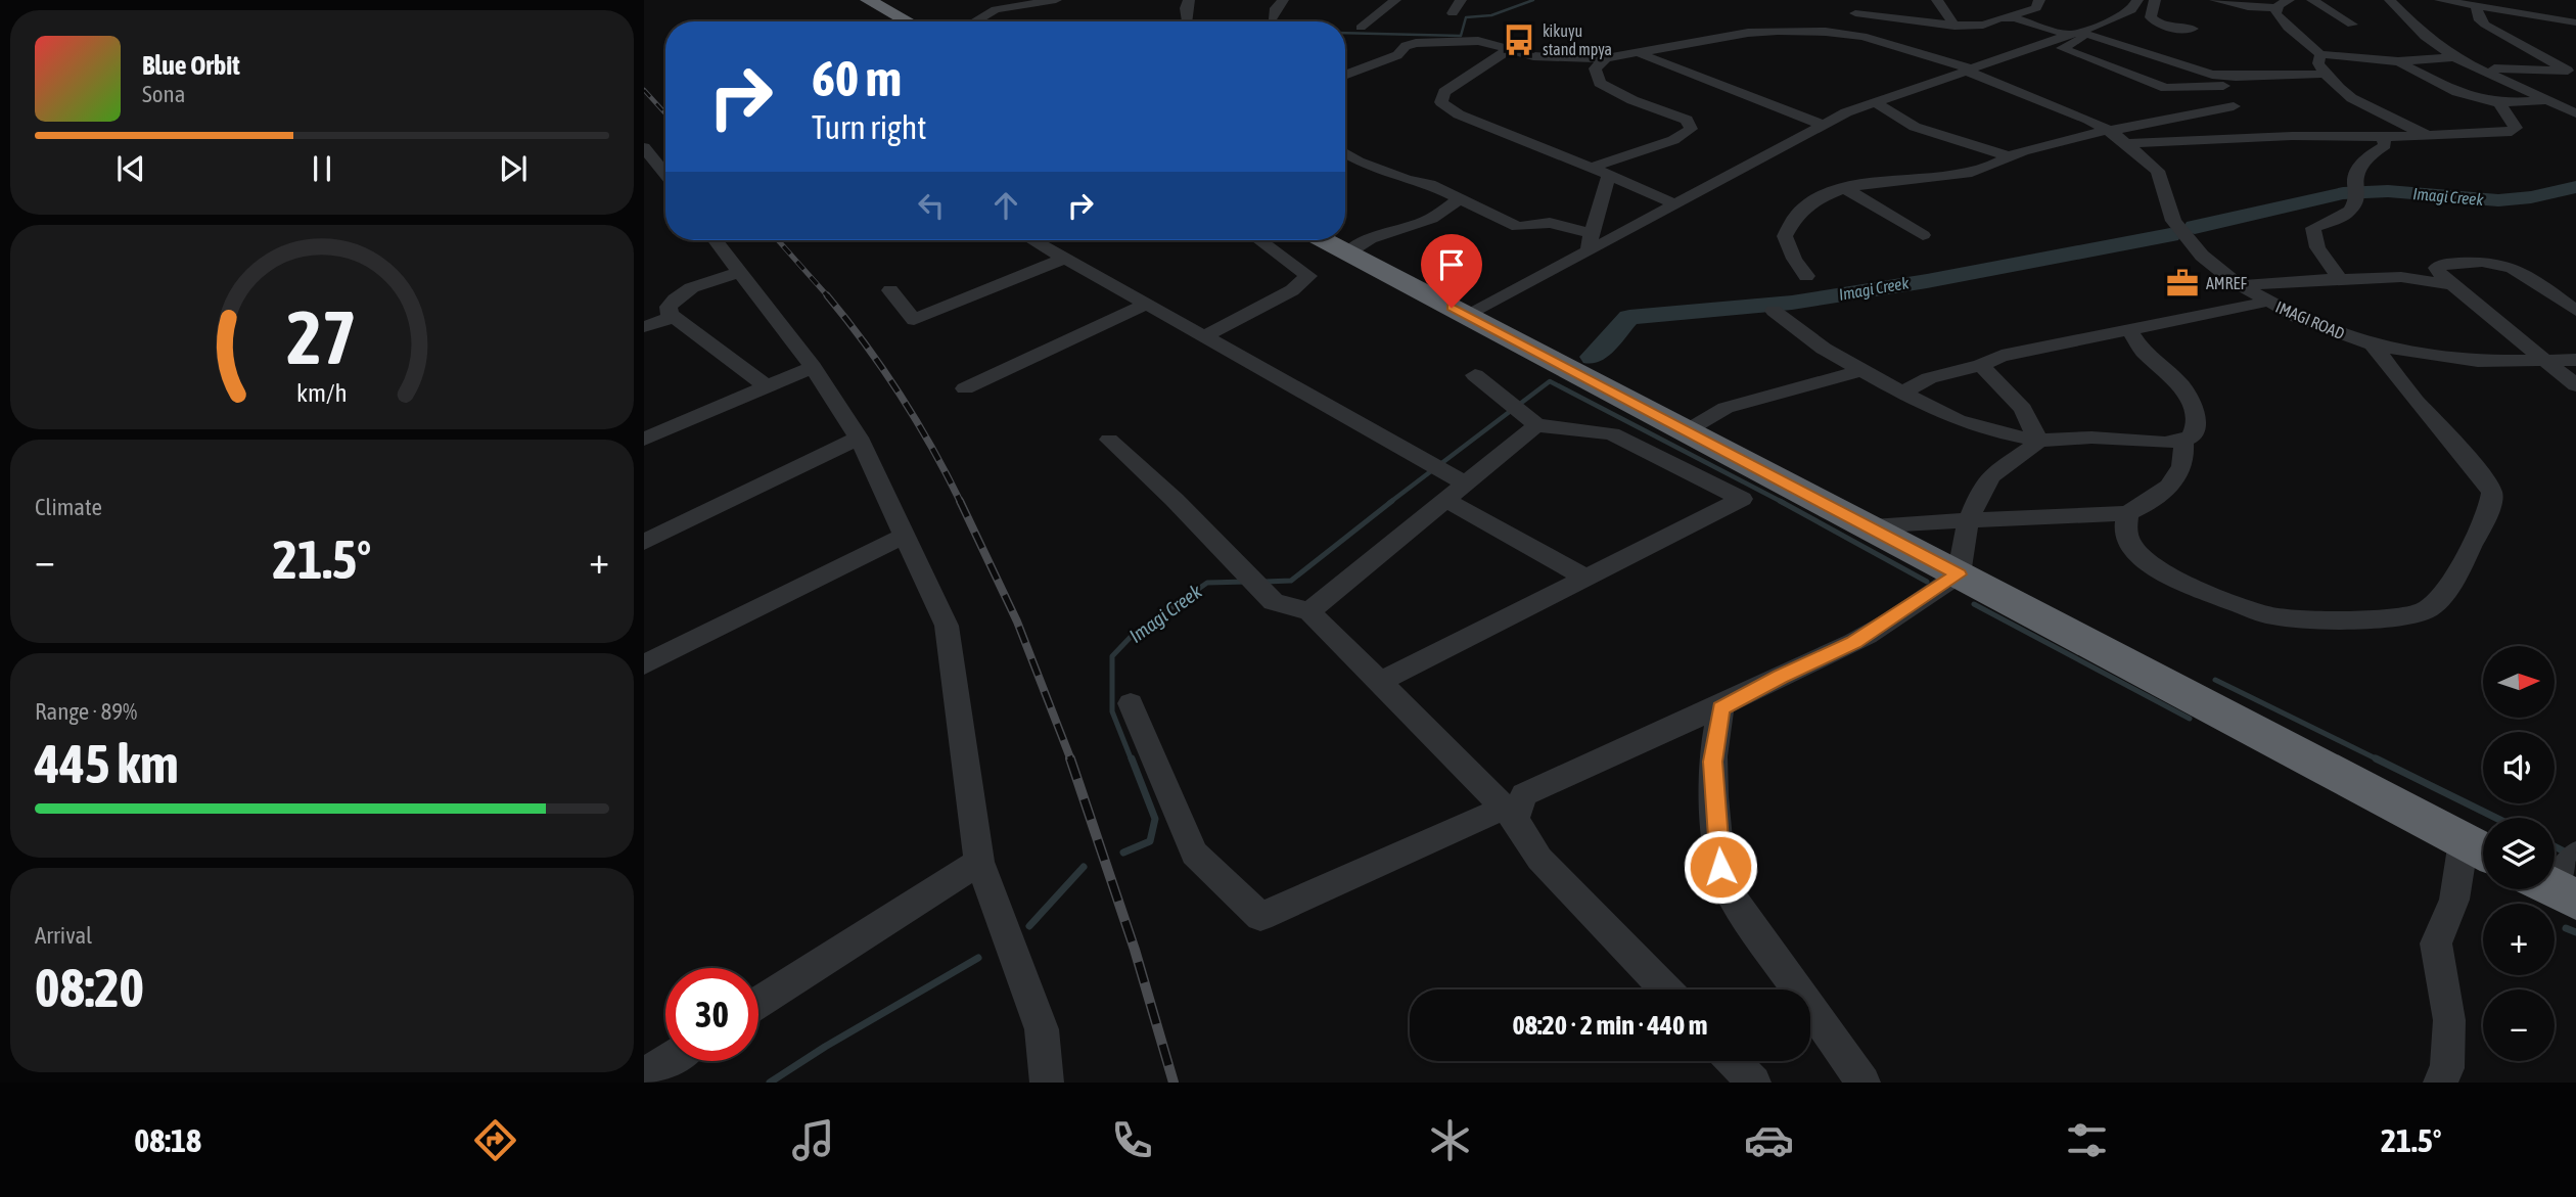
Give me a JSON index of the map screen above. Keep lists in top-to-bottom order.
{
  "streets": {
    "street": ["IMAGI ROAD"]
  },
  "water": ["Imagi Creek"],
  "places": {
    "bus stop": ["kikuyu stand mpya"],
    "office": ["AMREF"]
  },
  "north": "right",
  "page": {
    "turn": ["60 m", "Turn right"],
    "song": ["Blue Orbit", "Sona"],
    "tile": [
      "Climate",
      ["Range · 89%", "445 km"],
      ["Arrival", "08:20"]
    ],
    "heat": ["−", "21.5°", "+"],
    "map_buttons": ["+", "−"],
    "limit": "30",
    "trip": "08:20 · 2 min · 440 m",
    "tabs": ["08:18", "21.5°"],
    "gauge": ["27", "km/h"]
  }
}
